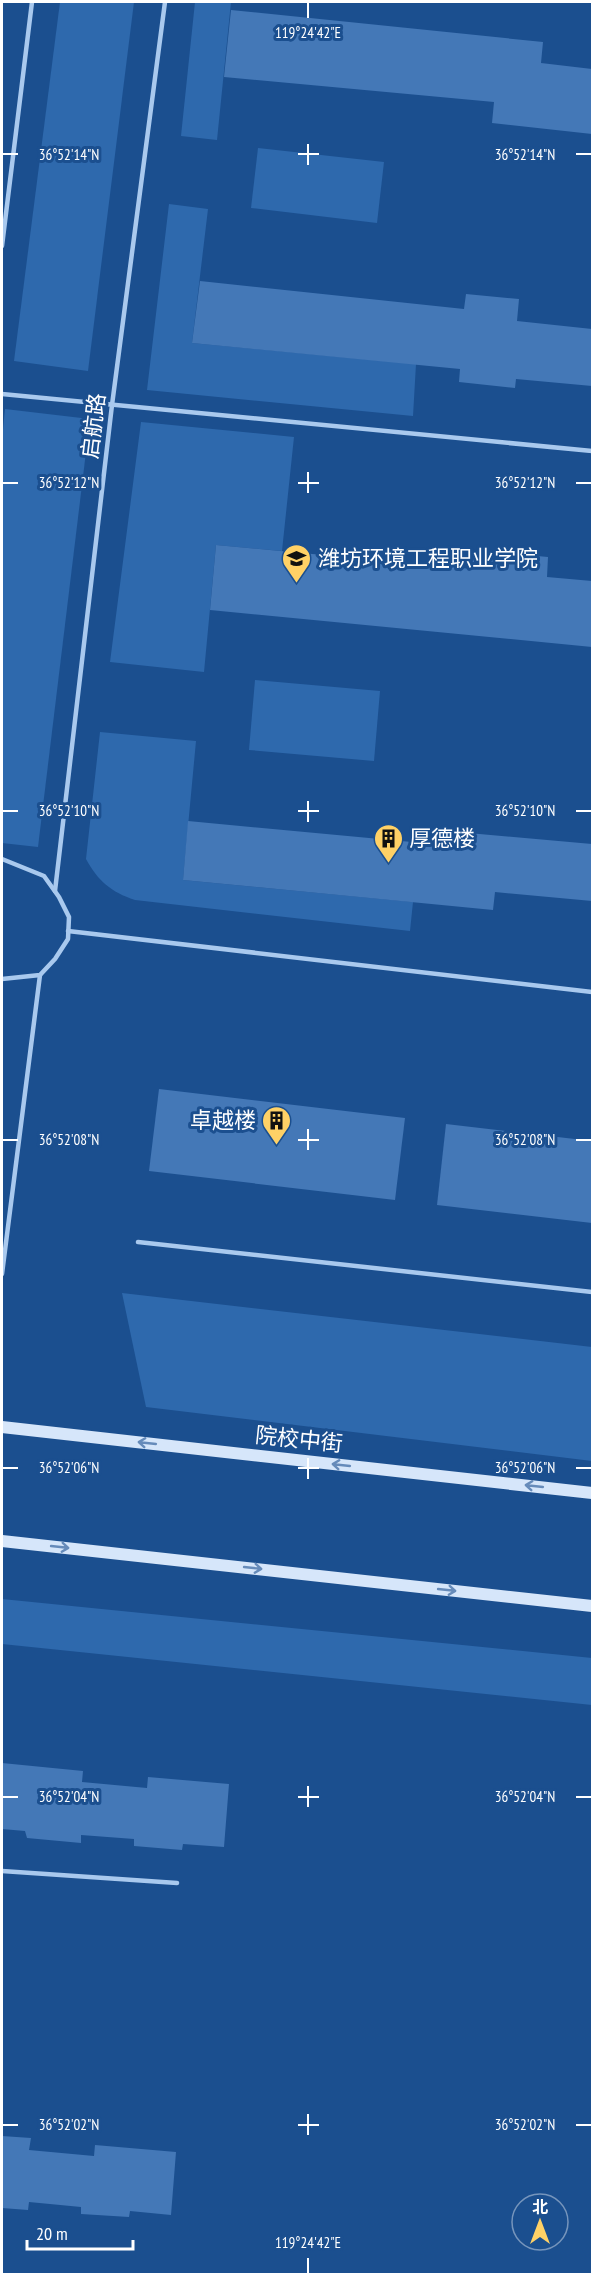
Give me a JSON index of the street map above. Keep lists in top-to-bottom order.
{
  "streets": {
    "main road": ["院校中街"],
    "lane": ["启航路"]
  },
  "one_way": ["院校中街"],
  "places": {
    "school or university": ["潍坊环境工程职业学院"],
    "building": ["厚德楼", "卓越楼"]
  },
  "scale_bar": "20 m",
  "north": "top",
  "coordinates": [
    "119°24'42\"E",
    "36°52'14\"N",
    "36°52'12\"N",
    "36°52'10\"N",
    "36°52'08\"N",
    "36°52'06\"N",
    "36°52'04\"N",
    "36°52'02\"N"
  ]
}
